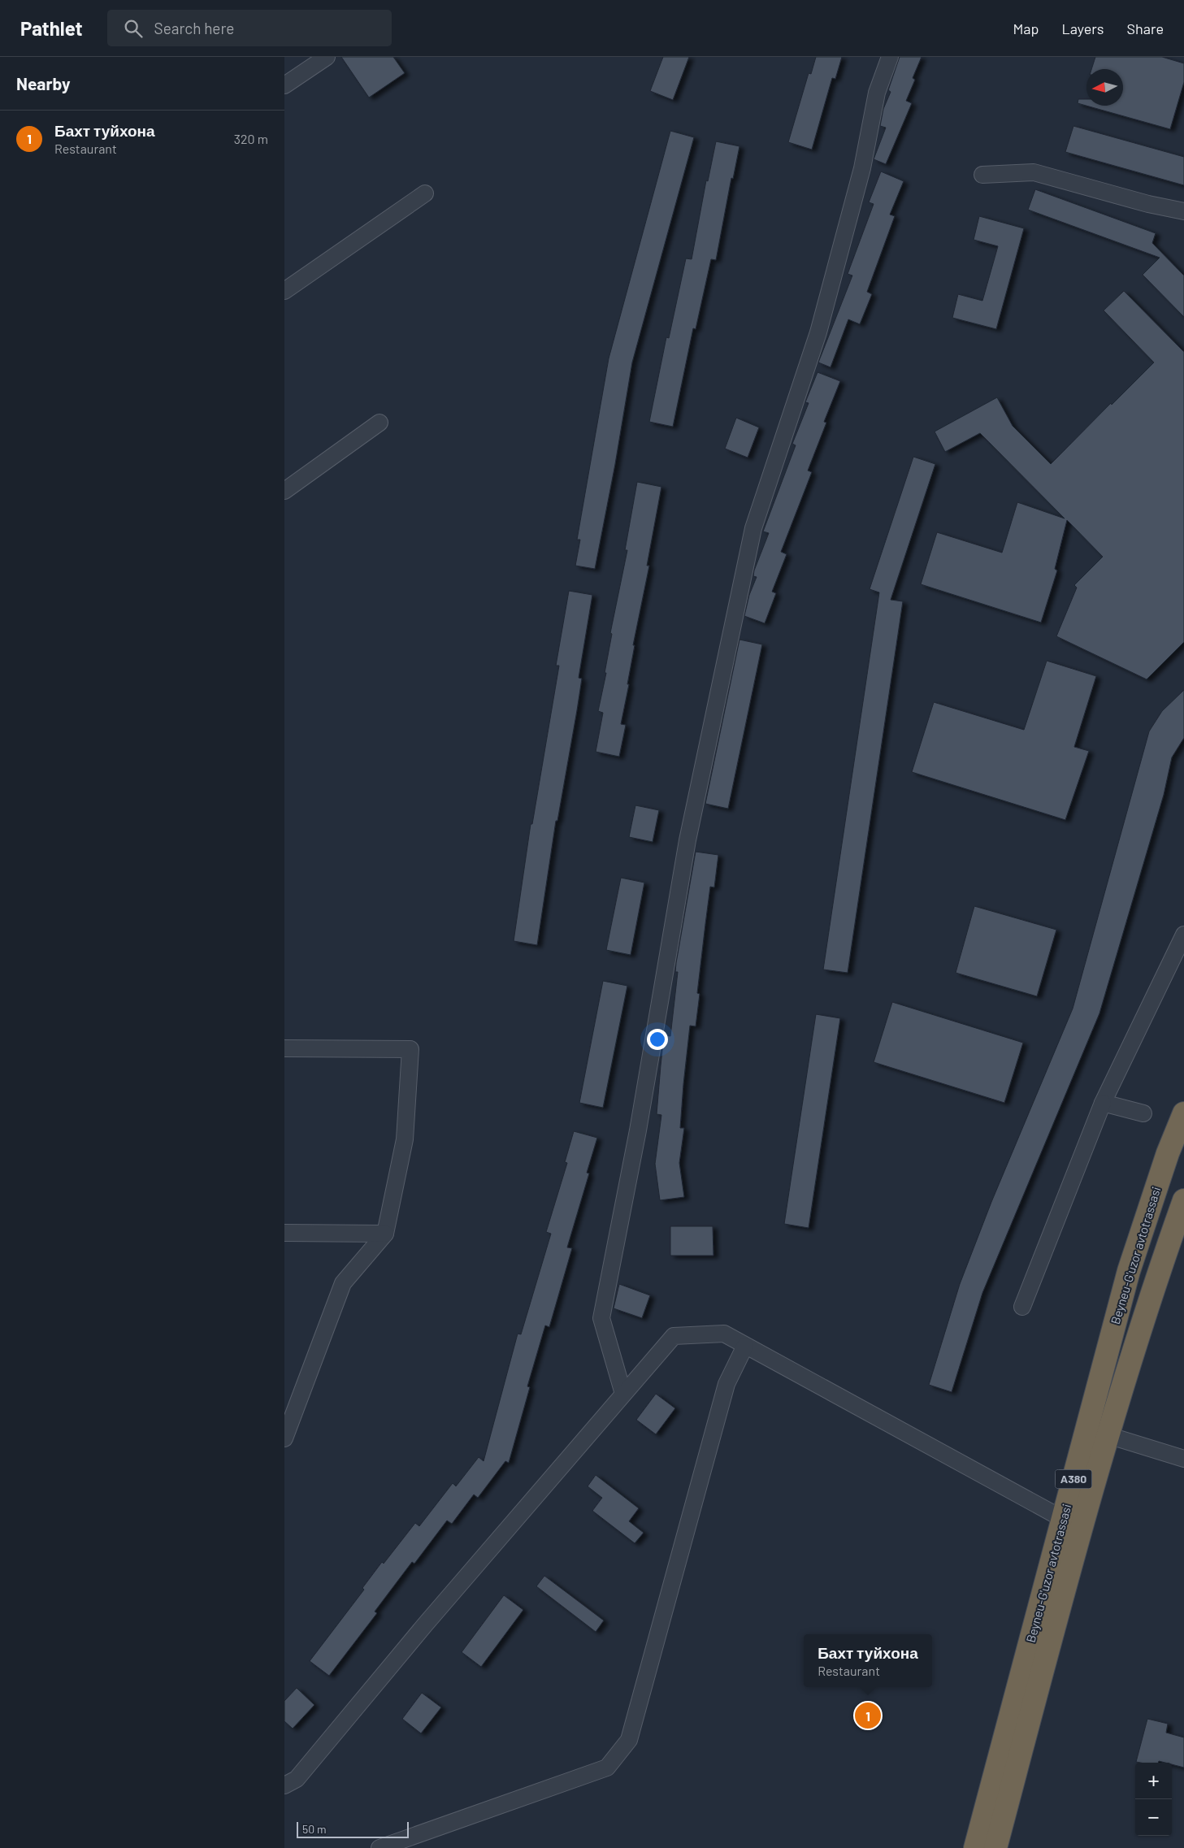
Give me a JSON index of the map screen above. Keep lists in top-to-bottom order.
{
  "streets": {
    "highway": ["Beyneu-G'uzor avtotrassasi", "A380"]
  },
  "scale_bar": "50 m",
  "north": "left",
  "page": {
    "header": "Pathlet",
    "search": "Search here",
    "nav": ["Map", "Layers", "Share"],
    "heading": "Nearby",
    "list": [
      {
        "mark": "1",
        "name": "Бахт туйхона",
        "note": "Restaurant",
        "value": "320 m"
      }
    ],
    "popup": ["Бахт туйхона", "Restaurant"],
    "pins": "1",
    "map_buttons": ["+", "−"],
    "scale": "50 m"
  }
}
